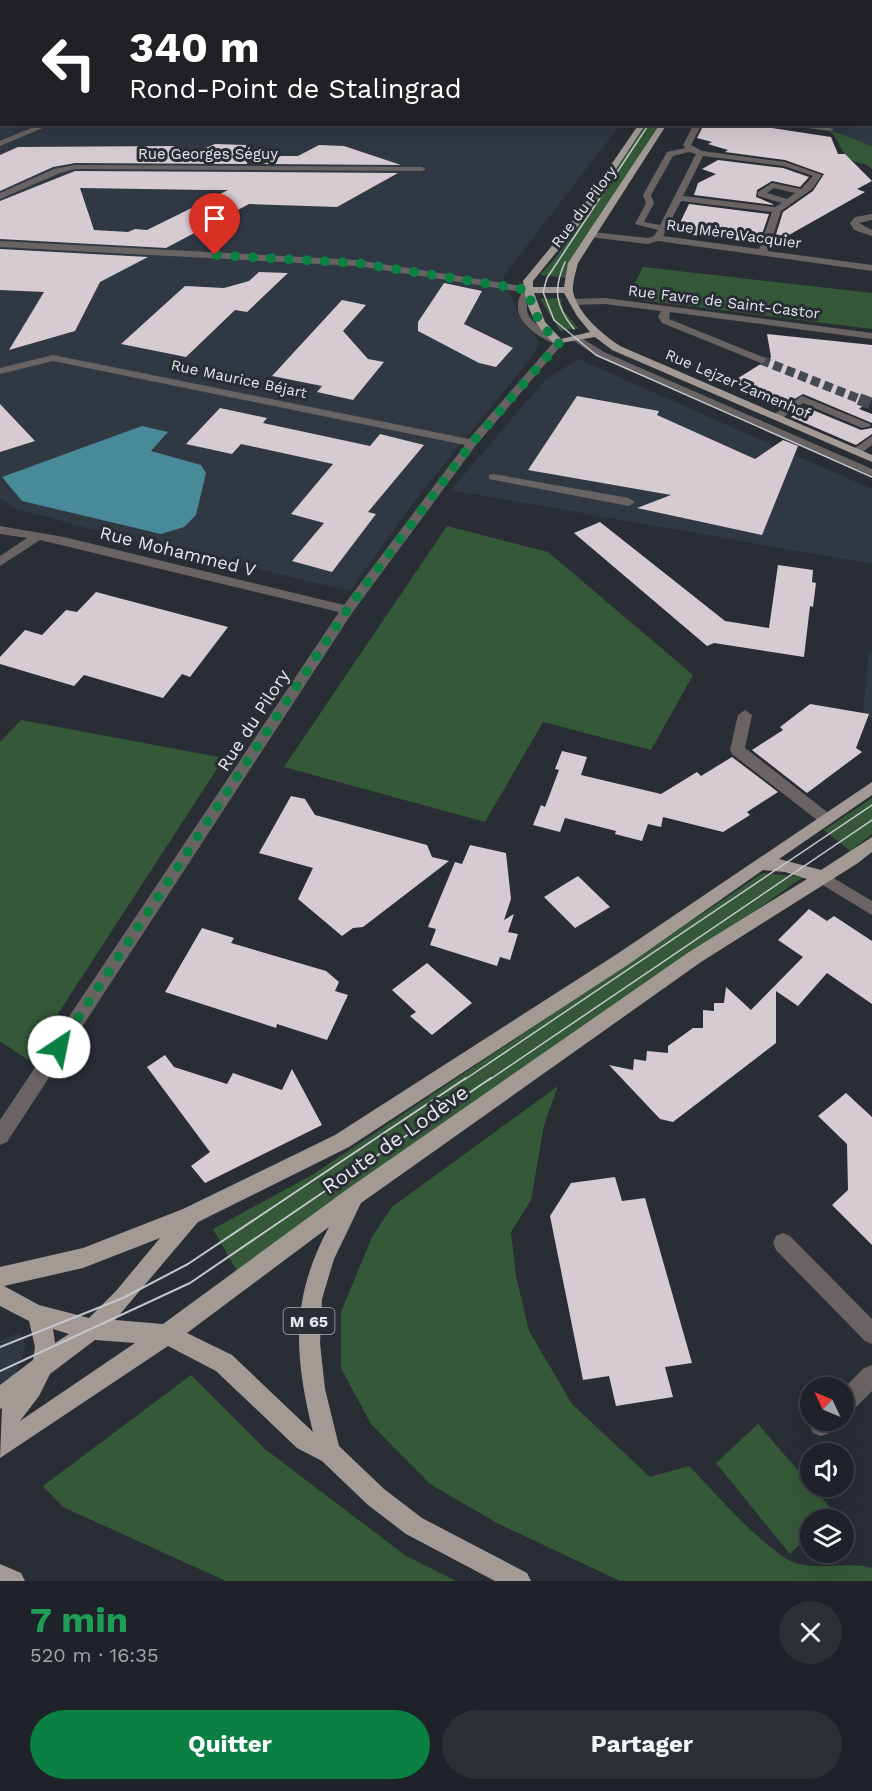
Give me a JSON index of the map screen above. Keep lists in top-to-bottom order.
{
  "streets": {
    "main road": [
      "Rue du Pilory",
      "Rue Lejzer Zamenhof",
      "Route de Lodève",
      "M 65"
    ],
    "street": [
      "Rue Georges Séguy",
      "Rue Mère Vacquier",
      "Rue Favre de Saint-Castor",
      "Rue Maurice Béjart",
      "Rue Mohammed V"
    ]
  },
  "crossings": [
    ["Rue du Pilory", "Rue Mère Vacquier"],
    ["Rue du Pilory", "Rue Maurice Béjart"],
    ["Rue du Pilory", "Rue Mohammed V"],
    ["Route de Lodève", "M 65"]
  ],
  "north": "top left",
  "page": {
    "turn": ["340 m", "Rond-Point de Stalingrad"],
    "heading": ["7 min", "520 m · 16:35"],
    "buttons": ["Quitter", "Partager"]
  }
}
